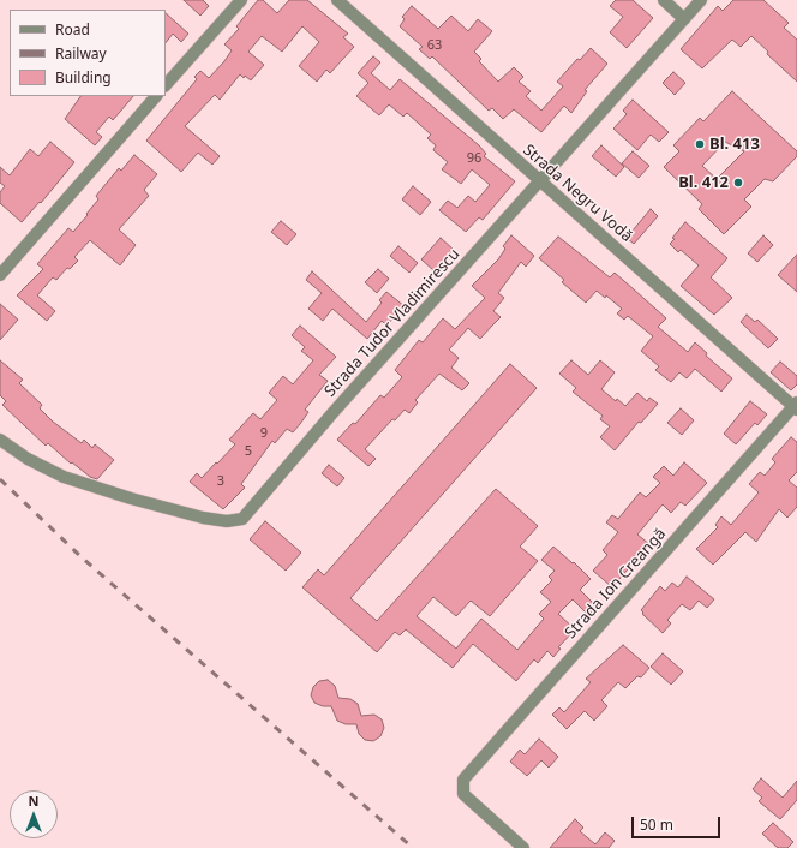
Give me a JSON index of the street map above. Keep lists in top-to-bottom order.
{
  "streets": {
    "street": ["Strada Negru Vodă", "Strada Tudor Vladimirescu", "Strada Ion Creangă"]
  },
  "crossings": [
    ["Strada Negru Vodă", "Strada Tudor Vladimirescu"],
    ["Strada Negru Vodă", "Strada Ion Creangă"]
  ],
  "places": ["Bl. 413", "Bl. 412"],
  "house_numbers": [
    "63",
    "96",
    "9",
    "5",
    "3"
  ],
  "legend": ["Road", "Railway", "Building"],
  "scale_bar": "50 m",
  "north": "top"
}
